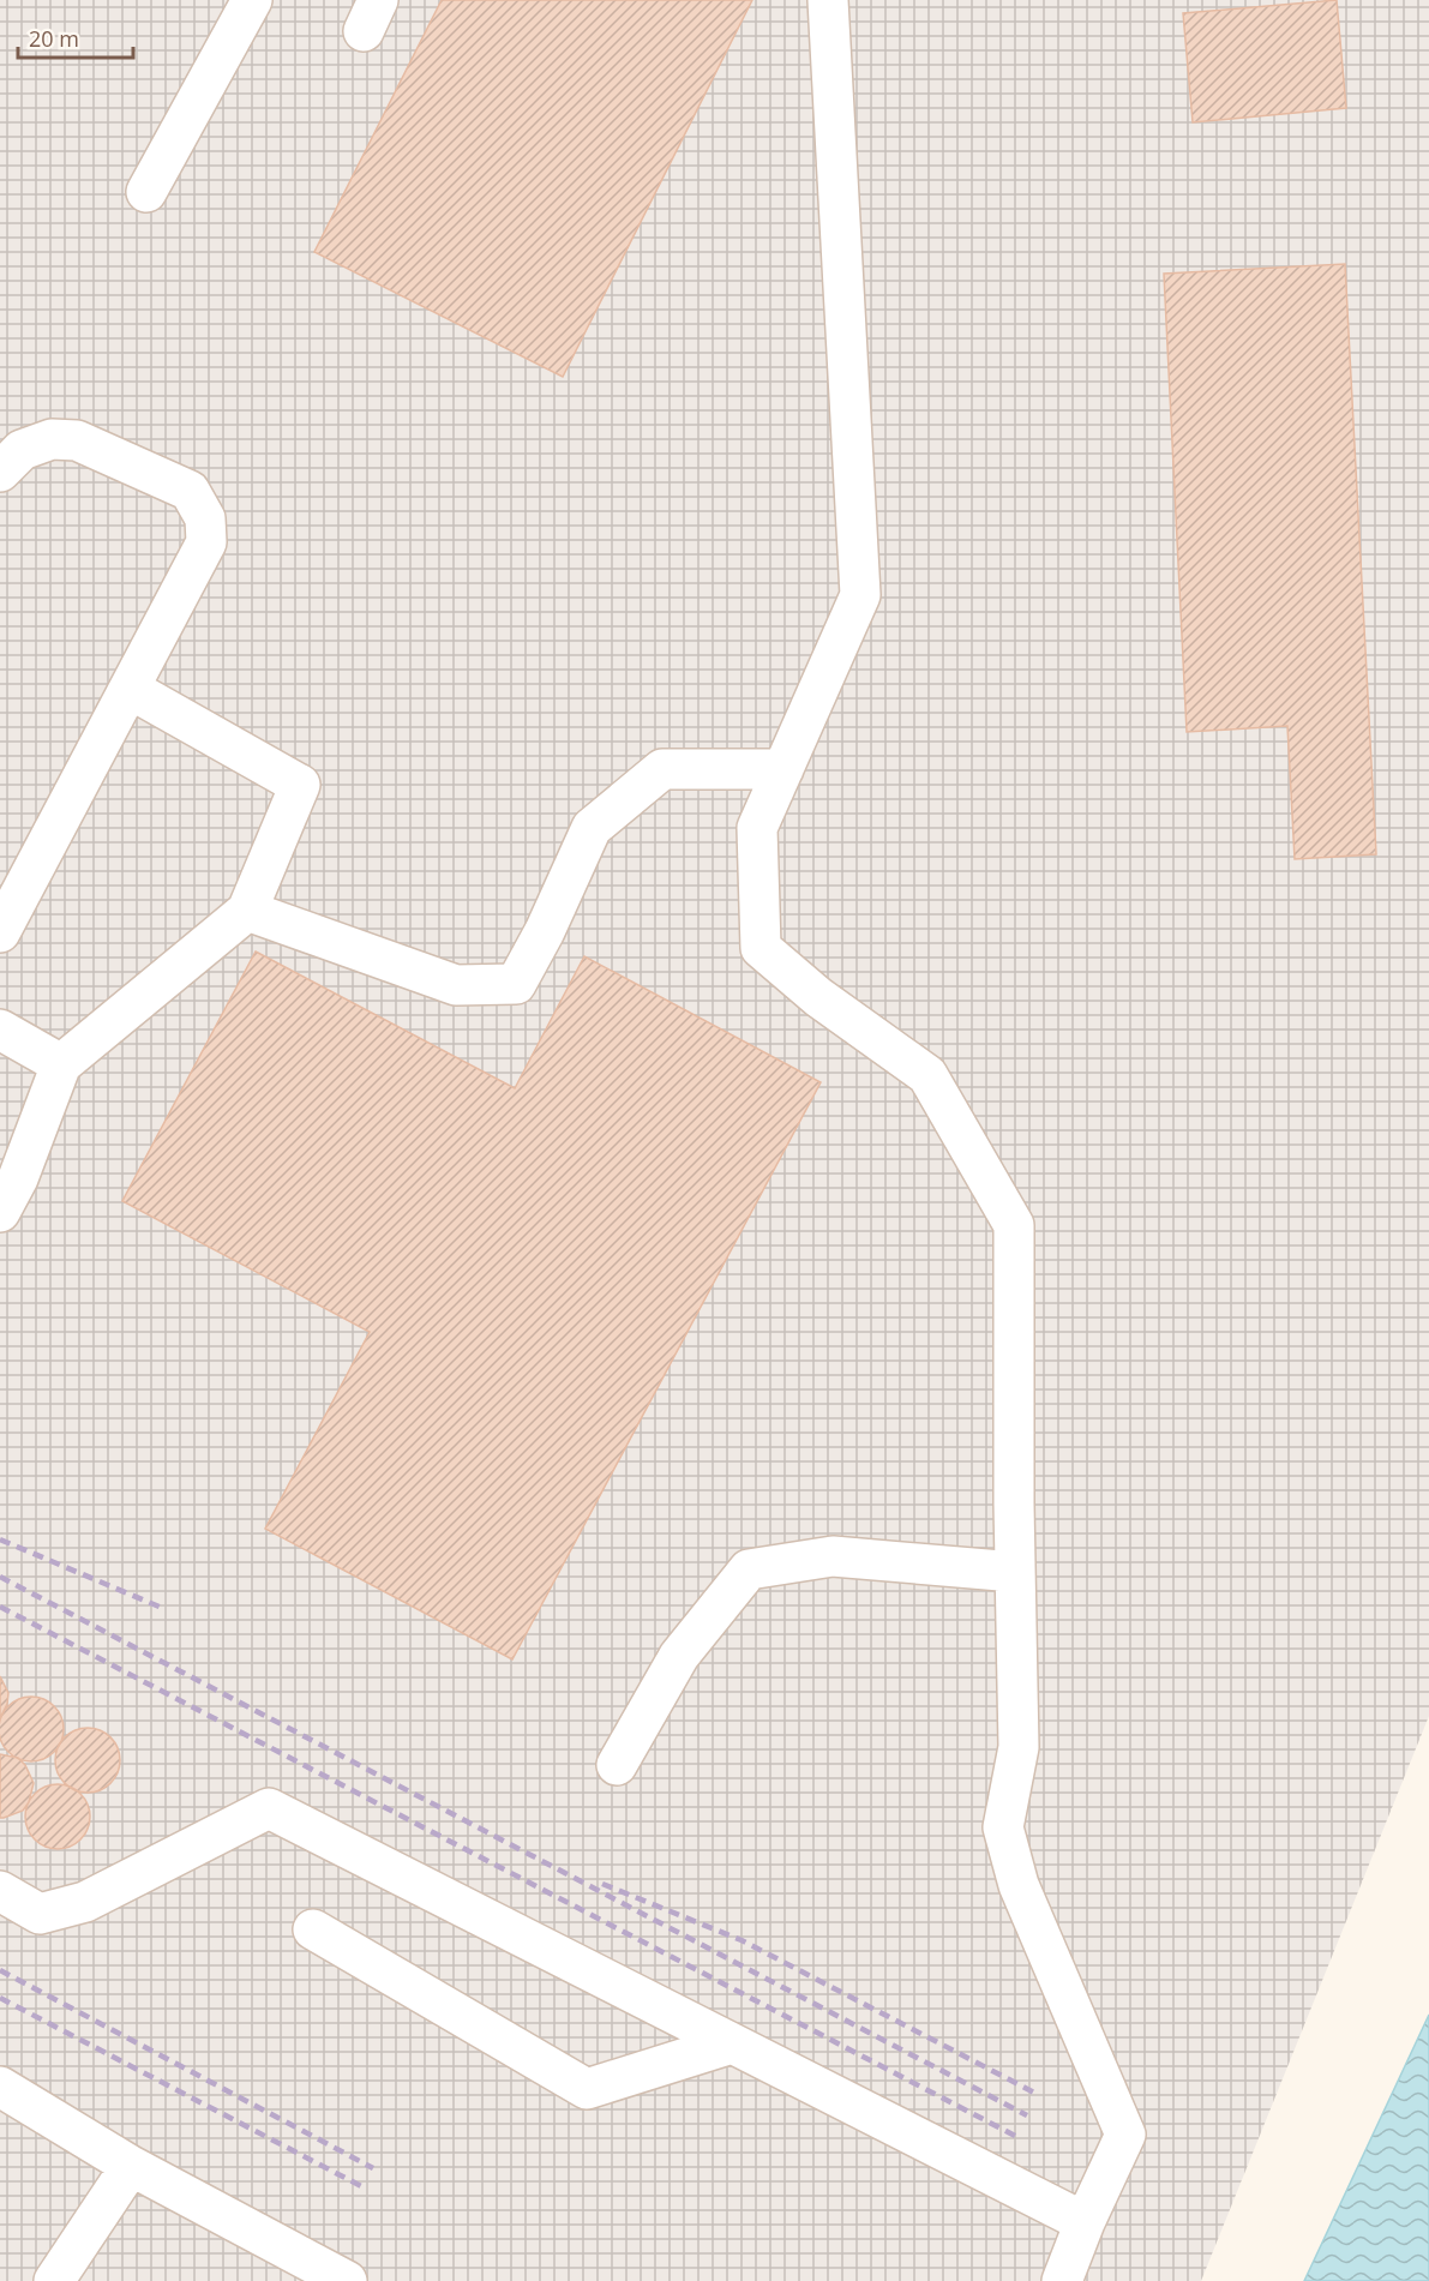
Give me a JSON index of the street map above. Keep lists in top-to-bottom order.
{
  "scale_bar": "20 m"
}
